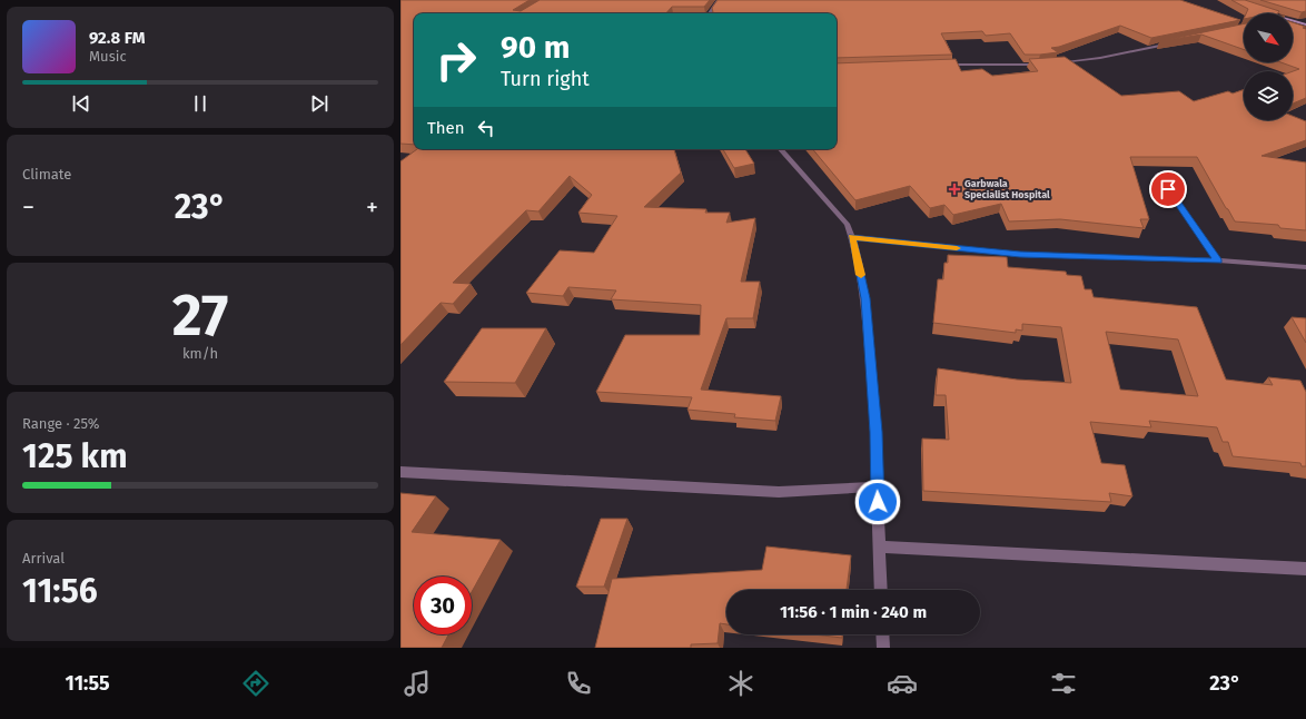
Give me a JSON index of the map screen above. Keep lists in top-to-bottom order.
{
  "places": {
    "health": ["Garbwala Specialist Hospital"]
  },
  "north": "bottom right",
  "page": {
    "turn": ["90 m", "Turn right"],
    "song": ["92.8 FM", "Music"],
    "then": "Then",
    "tile": [
      "Climate",
      ["27", "km/h"],
      ["Range · 25%", "125 km"],
      ["Arrival", "11:56"]
    ],
    "heat": ["−", "23°", "+"],
    "limit": "30",
    "trip": "11:56 · 1 min · 240 m",
    "tabs": ["11:55", "23°"]
  }
}
